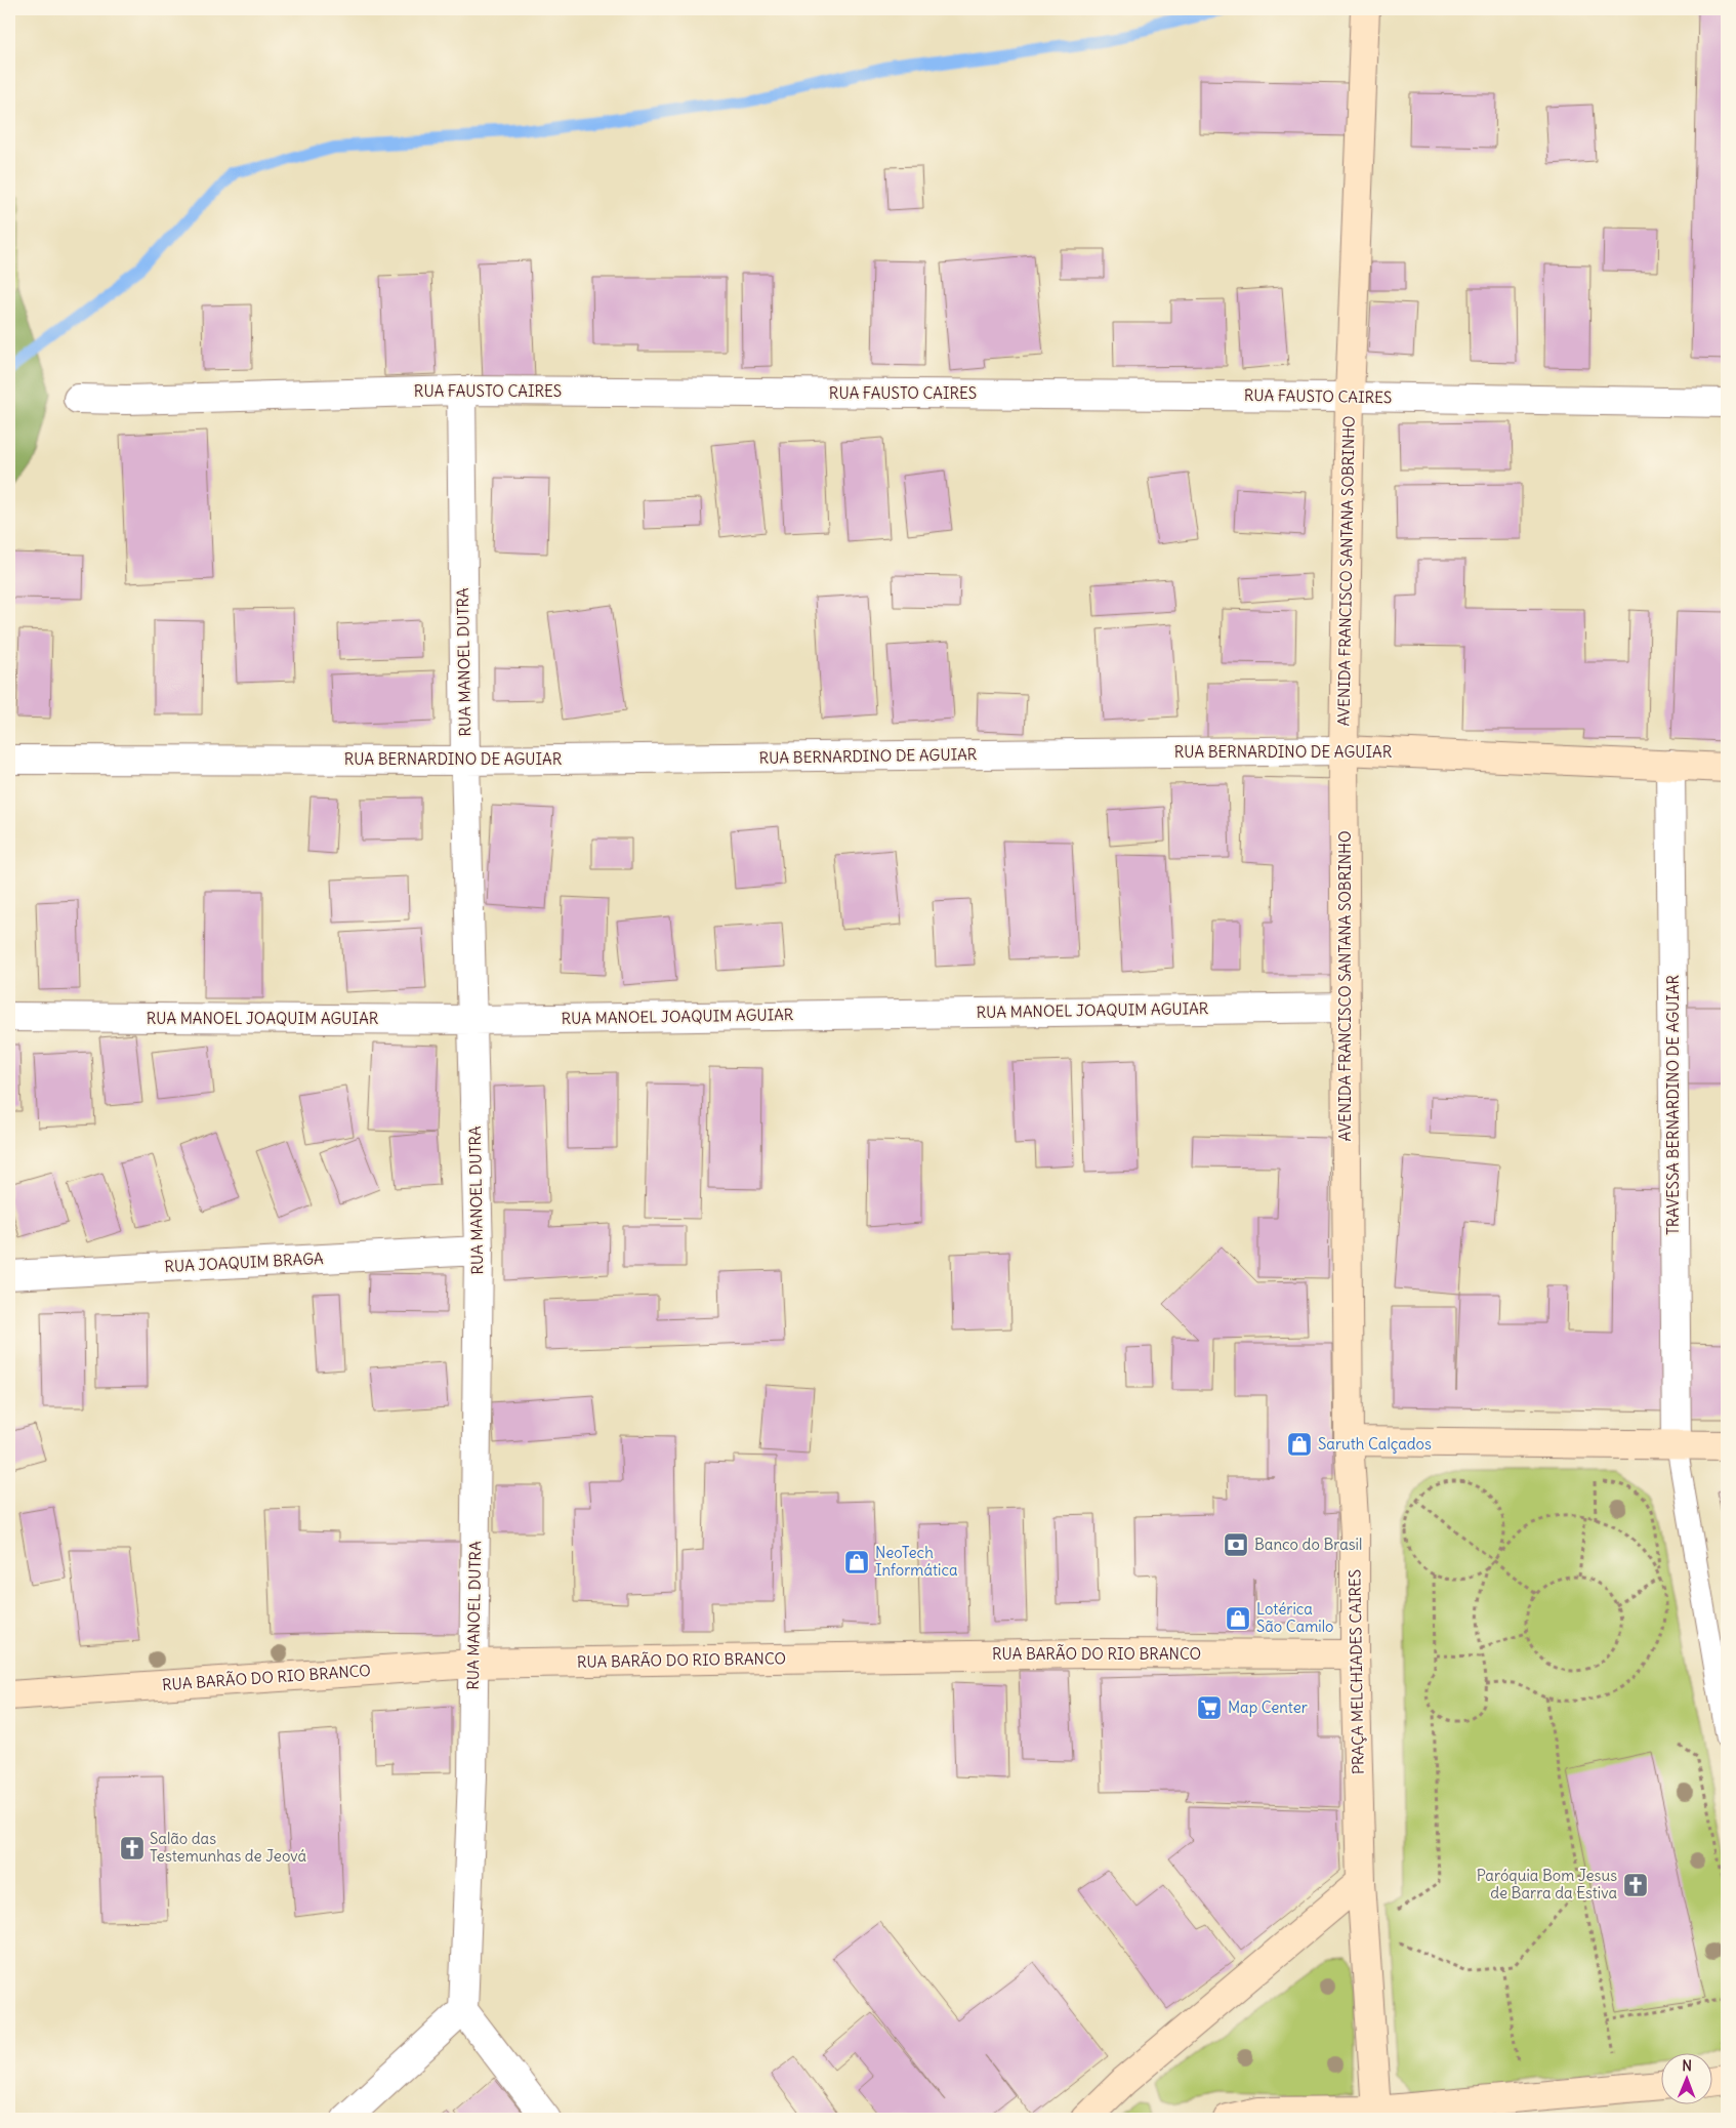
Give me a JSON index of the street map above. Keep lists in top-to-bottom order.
{
  "streets": {
    "street": [
      "RUA FAUSTO CAIRES",
      "AVENIDA FRANCISCO SANTANA SOBRINHO",
      "RUA MANOEL DUTRA",
      "RUA BERNARDINO DE AGUIAR",
      "RUA MANOEL JOAQUIM AGUIAR",
      "TRAVESSA BERNARDINO DE AGUIAR",
      "RUA JOAQUIM BRAGA",
      "RUA BARÃO DO RIO BRANCO",
      "PRAÇA MELCHIADES CAIRES"
    ]
  },
  "crossings": [
    ["RUA FAUSTO CAIRES", "AVENIDA FRANCISCO SANTANA SOBRINHO"],
    ["RUA FAUSTO CAIRES", "RUA MANOEL DUTRA"],
    ["AVENIDA FRANCISCO SANTANA SOBRINHO", "RUA BERNARDINO DE AGUIAR"],
    ["AVENIDA FRANCISCO SANTANA SOBRINHO", "RUA MANOEL JOAQUIM AGUIAR"],
    ["AVENIDA FRANCISCO SANTANA SOBRINHO", "PRAÇA MELCHIADES CAIRES"],
    ["RUA MANOEL DUTRA", "RUA BERNARDINO DE AGUIAR"],
    ["RUA MANOEL DUTRA", "RUA MANOEL JOAQUIM AGUIAR"],
    ["RUA MANOEL DUTRA", "RUA JOAQUIM BRAGA"],
    ["RUA MANOEL DUTRA", "RUA BARÃO DO RIO BRANCO"],
    ["RUA BERNARDINO DE AGUIAR", "TRAVESSA BERNARDINO DE AGUIAR"],
    ["RUA BARÃO DO RIO BRANCO", "PRAÇA MELCHIADES CAIRES"]
  ],
  "places": {
    "shop": ["Saruth Calçados", "NeoTech Informática", "Lotérica São Camilo"],
    "bank": ["Banco do Brasil"],
    "supermarket": ["Map Center"],
    "church": ["Salão das Testemunhas de Jeová", "Paróquia Bom Jesus de Barra da Estiva"]
  },
  "north": "top"
}
